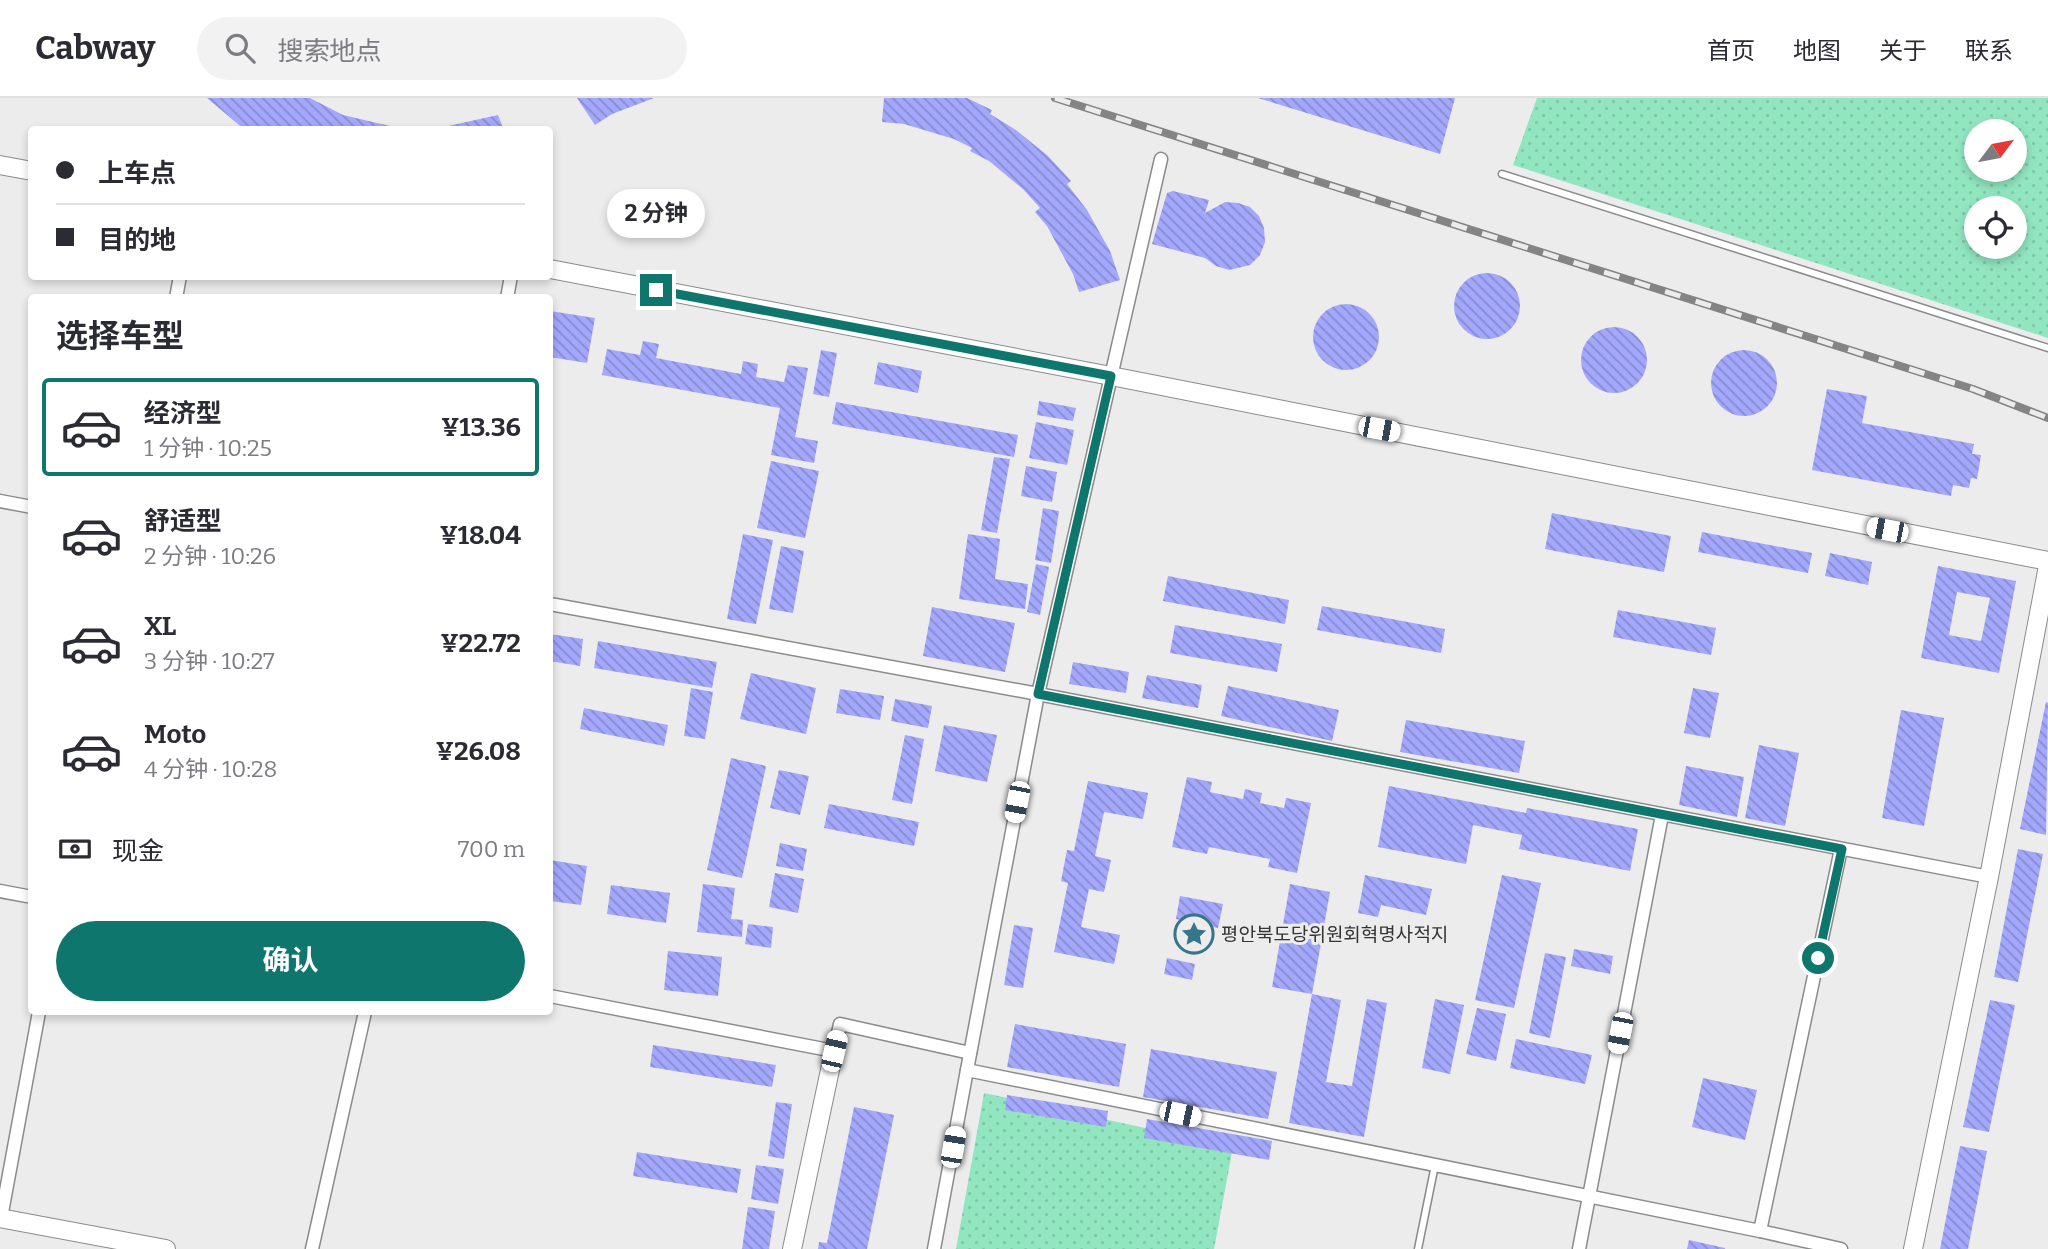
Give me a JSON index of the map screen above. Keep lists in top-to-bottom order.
{
  "places": {
    "place": ["평안북도당위원회혁명사적지"]
  },
  "north": "top right",
  "page": {
    "header": "Cabway",
    "search": "搜索地点",
    "nav": [
      "首页",
      "地图",
      "关于",
      "联系"
    ],
    "banner": ["上车点", "目的地"],
    "bubble": "2 分钟",
    "heading": "选择车型",
    "list": [
      {
        "name": "经济型",
        "note": "1 分钟 · 10:25",
        "value": "¥13.36"
      },
      {
        "name": "舒适型",
        "note": "2 分钟 · 10:26",
        "value": "¥18.04"
      },
      {
        "name": "XL",
        "note": "3 分钟 · 10:27",
        "value": "¥22.72"
      },
      {
        "name": "Moto",
        "note": "4 分钟 · 10:28",
        "value": "¥26.08"
      }
    ],
    "pay": ["现金", "700 m"],
    "buttons": "确认"
  }
}
